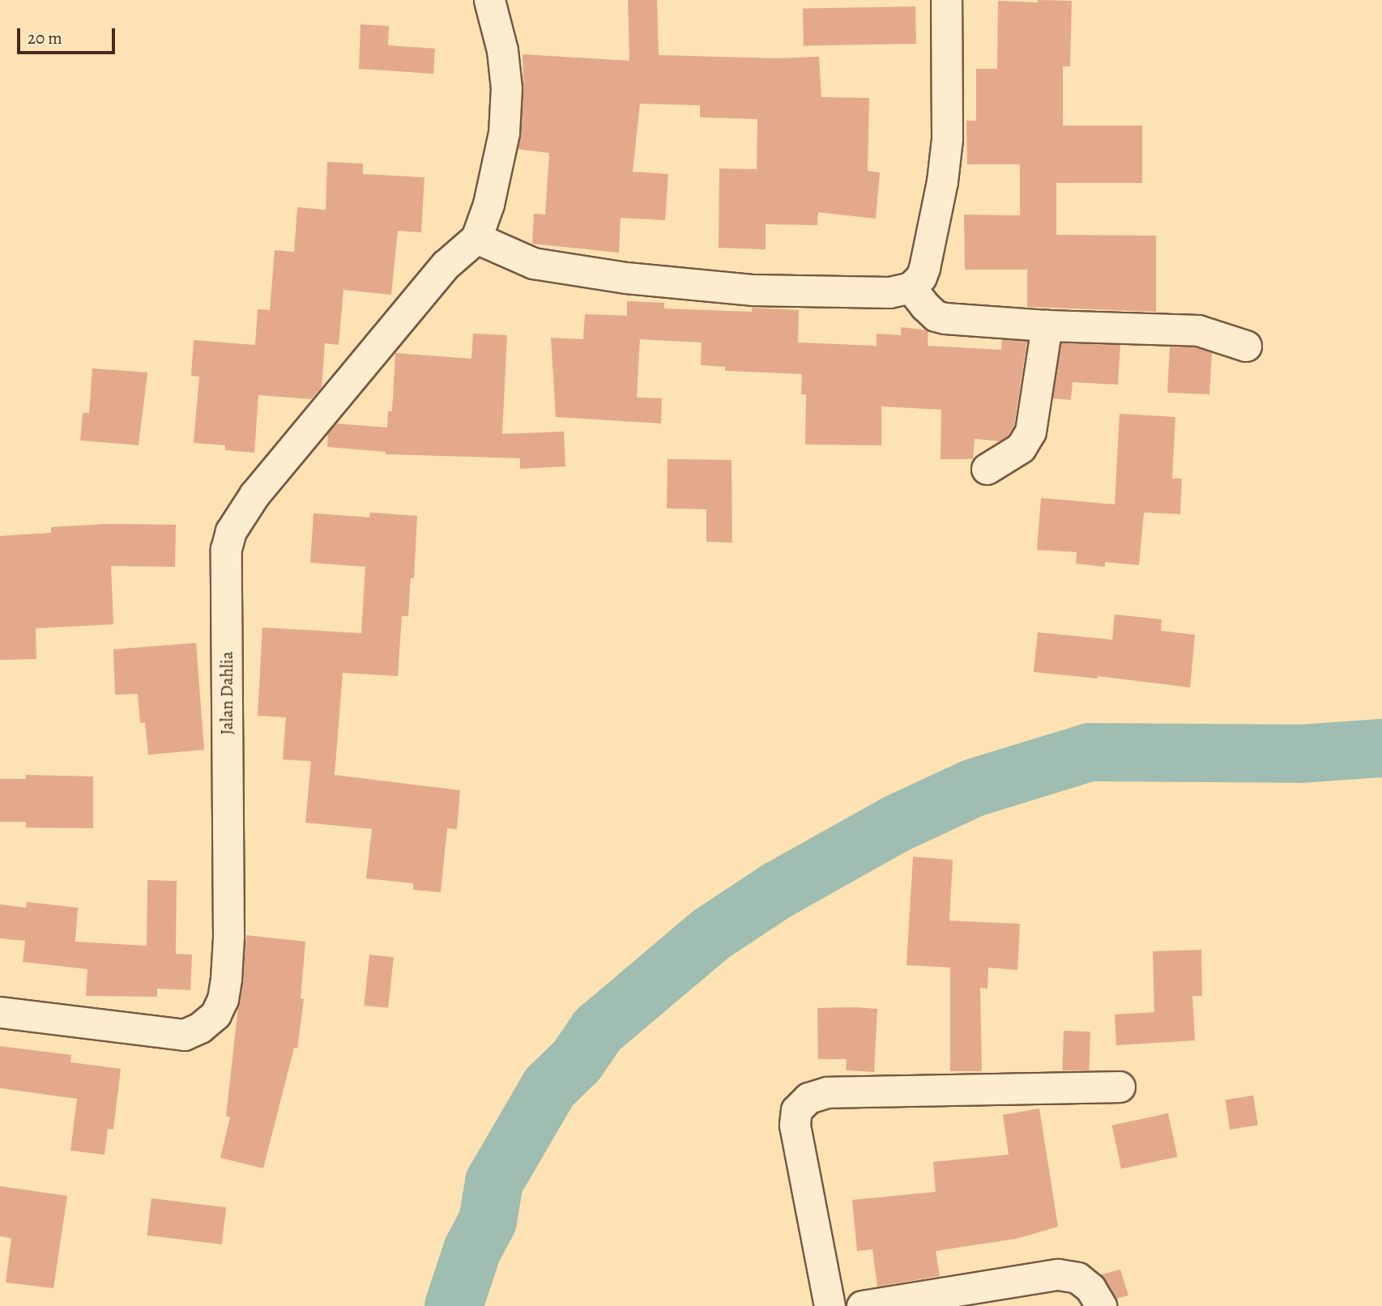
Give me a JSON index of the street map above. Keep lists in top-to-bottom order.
{
  "streets": {
    "street": ["Jalan Dahlia"]
  },
  "scale_bar": "20 m"
}
